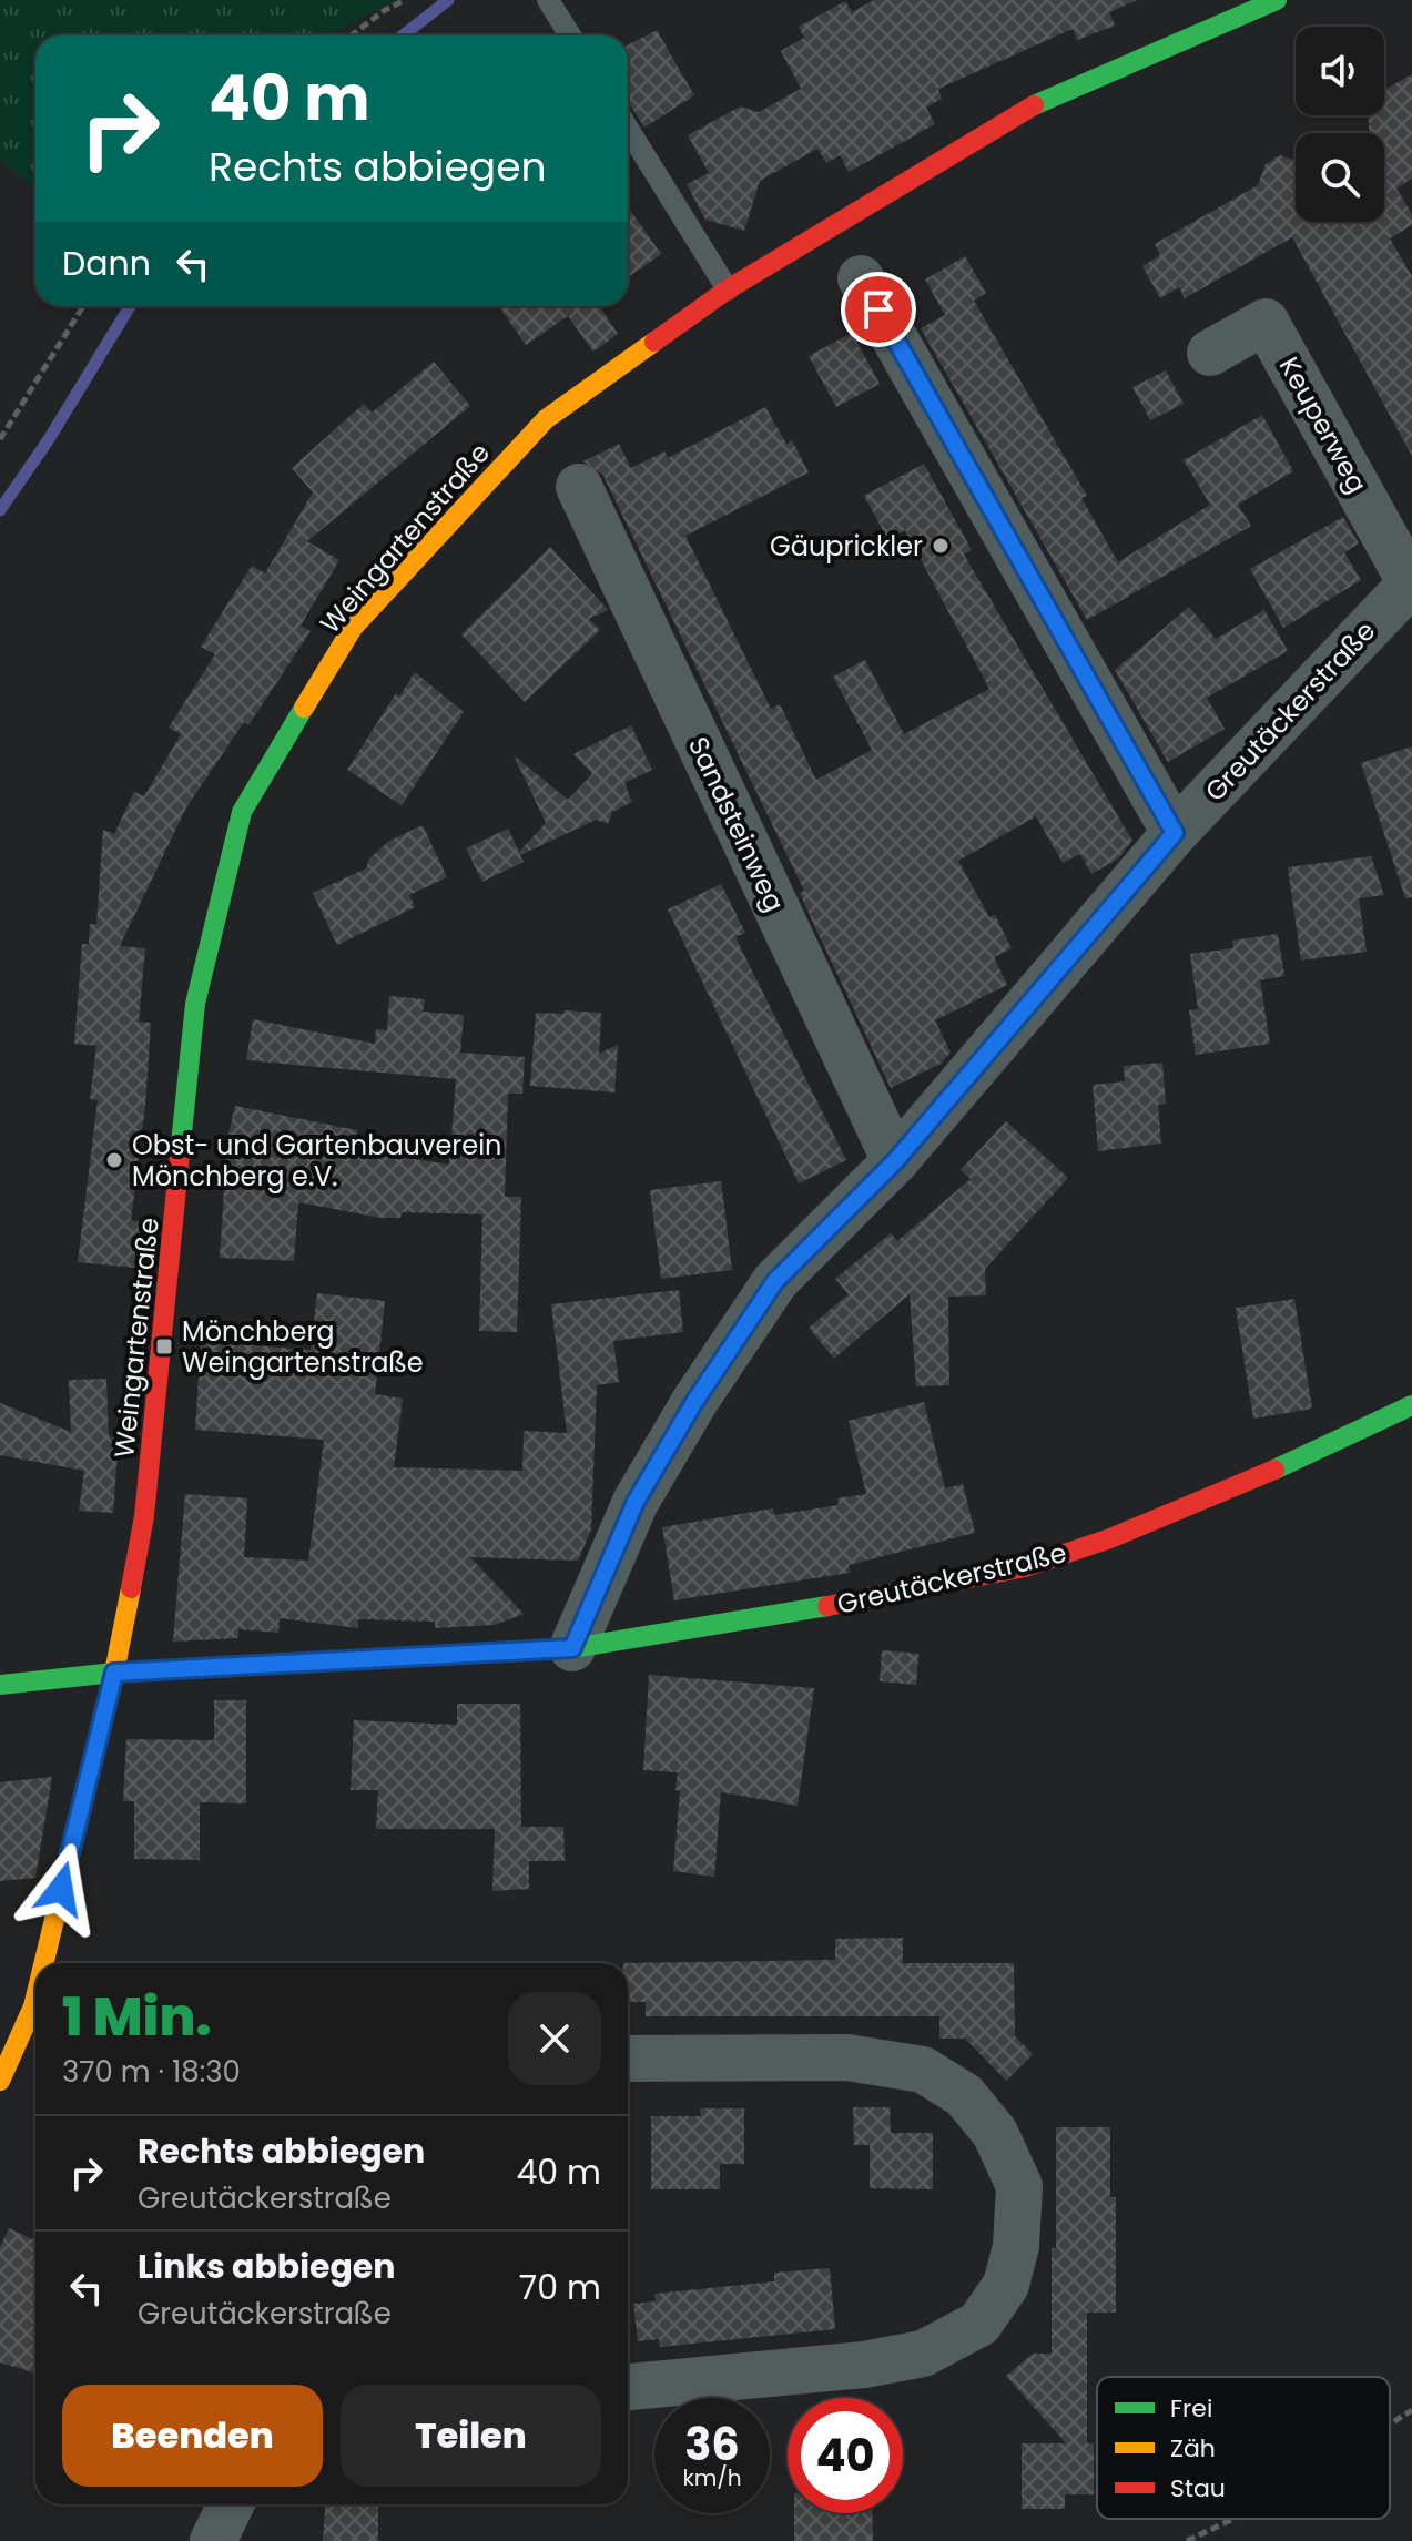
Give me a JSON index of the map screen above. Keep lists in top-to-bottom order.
{
  "streets": {
    "street": [
      "Keuperweg",
      "Weingartenstraße",
      "Greutäckerstraße",
      "Sandsteinweg"
    ]
  },
  "crossings": [
    ["Keuperweg", "Greutäckerstraße"],
    ["Weingartenstraße", "Greutäckerstraße"],
    ["Greutäckerstraße", "Sandsteinweg"]
  ],
  "places": {
    "other": ["Gäuprickler", "Obst- und Gartenbauverein Mönchberg e.V."],
    "transit": ["Mönchberg Weingartenstraße"]
  },
  "legend": ["Frei", "Zäh", "Stau"],
  "page": {
    "turn": ["40 m", "Rechts abbiegen"],
    "then": "Dann",
    "heading": ["1 Min.", "370 m · 18:30"],
    "list": [
      {
        "name": "Rechts abbiegen",
        "note": "Greutäckerstraße",
        "value": "40 m"
      },
      {
        "name": "Links abbiegen",
        "note": "Greutäckerstraße",
        "value": "70 m"
      }
    ],
    "buttons": ["Beenden", "Teilen"],
    "speed": "36 km/h",
    "limit": "40"
  }
}
